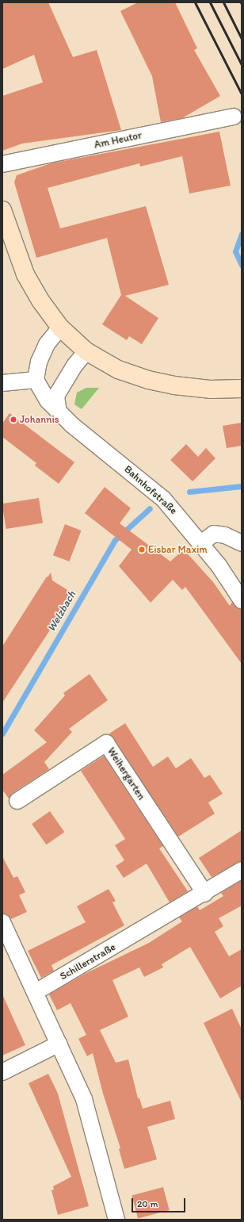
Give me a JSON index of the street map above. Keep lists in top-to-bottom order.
{
  "streets": {
    "street": [
      "Am Heutor",
      "Bahnhofstraße",
      "Weihergarten",
      "Schillerstraße"
    ]
  },
  "crossings": [
    ["Weihergarten", "Schillerstraße"]
  ],
  "water": ["Welzbach"],
  "places": ["Johannis", "Eisbar Maxim"],
  "scale_bar": "20 m"
}
